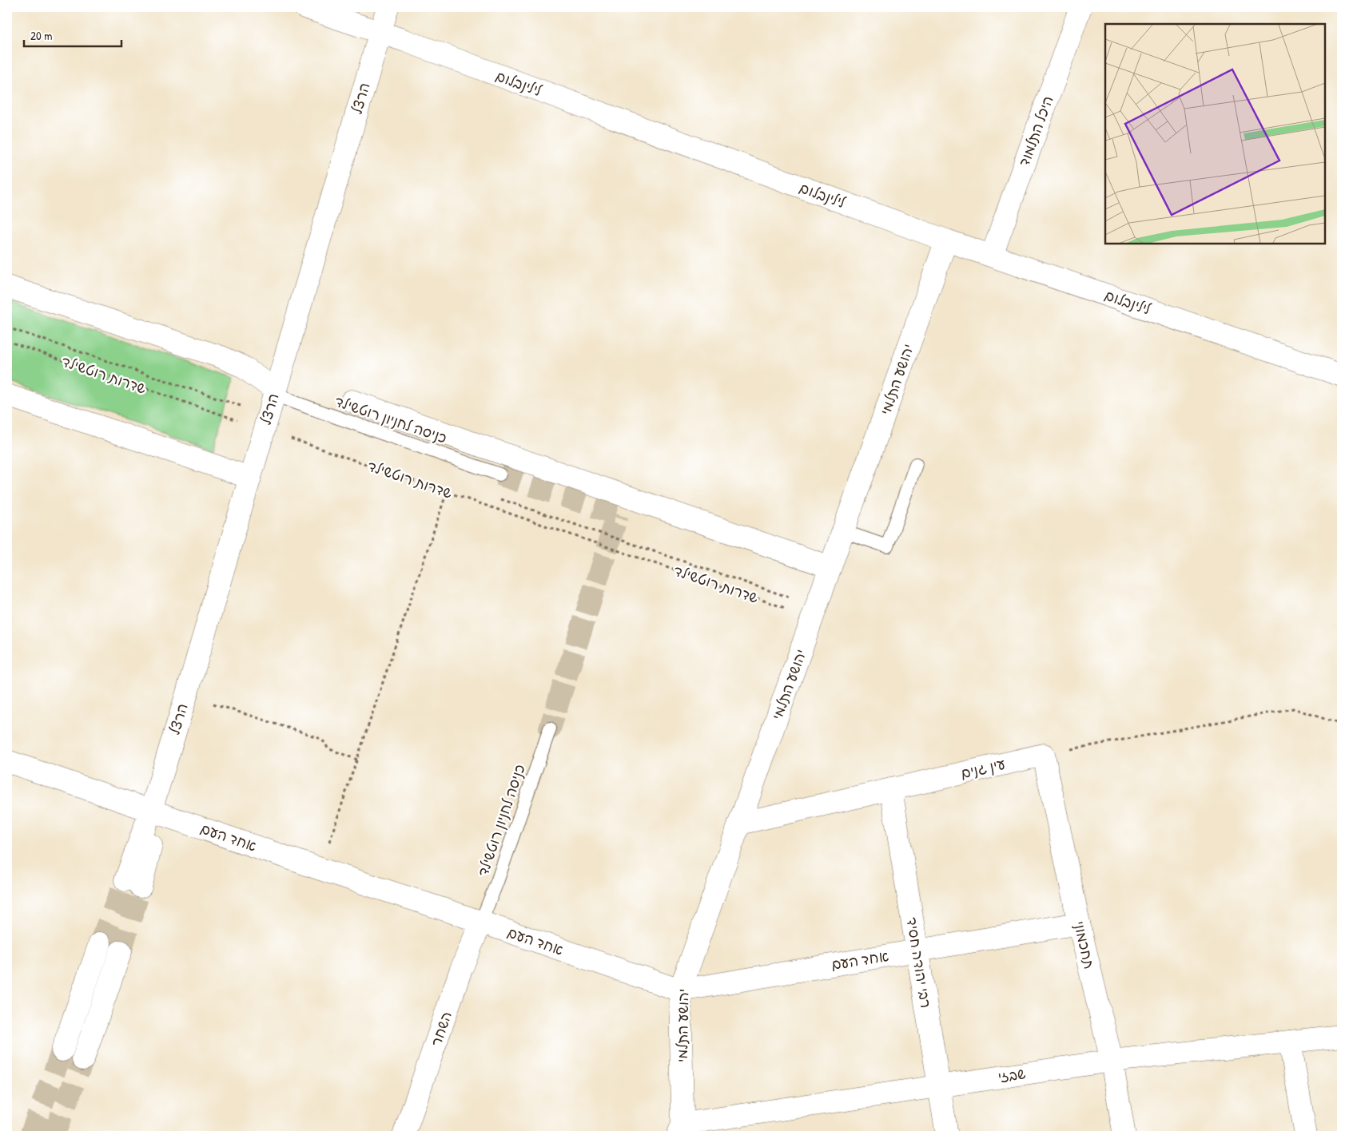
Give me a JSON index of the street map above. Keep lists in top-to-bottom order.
{
  "streets": {
    "street": [
      "לילינבלום",
      "הרצל",
      "היכל התלמוד",
      "יהושע התלמי",
      "עין גנים",
      "אחד העם",
      "תחכמוני",
      "רבי יהודה חסיד",
      "השחר",
      "שבזי"
    ],
    "lane": ["כניסה לחניון רוטשילד"],
    "path": ["שדרות רוטשילד"]
  },
  "crossings": [
    ["לילינבלום", "הרצל"],
    ["לילינבלום", "היכל התלמוד"],
    ["לילינבלום", "יהושע התלמי"],
    ["הרצל", "שדרות רוטשילד"],
    ["הרצל", "כניסה לחניון רוטשילד"],
    ["הרצל", "אחד העם"],
    ["שדרות רוטשילד", "יהושע התלמי"],
    ["יהושע התלמי", "עין גנים"],
    ["יהושע התלמי", "אחד העם"],
    ["יהושע התלמי", "שבזי"],
    ["כניסה לחניון רוטשילד", "אחד העם"],
    ["כניסה לחניון רוטשילד", "השחר"],
    ["עין גנים", "תחכמוני"],
    ["עין גנים", "רבי יהודה חסיד"],
    ["אחד העם", "תחכמוני"],
    ["אחד העם", "רבי יהודה חסיד"],
    ["אחד העם", "השחר"],
    ["תחכמוני", "שבזי"],
    ["רבי יהודה חסיד", "שבזי"]
  ],
  "scale_bar": "20 m"
}
